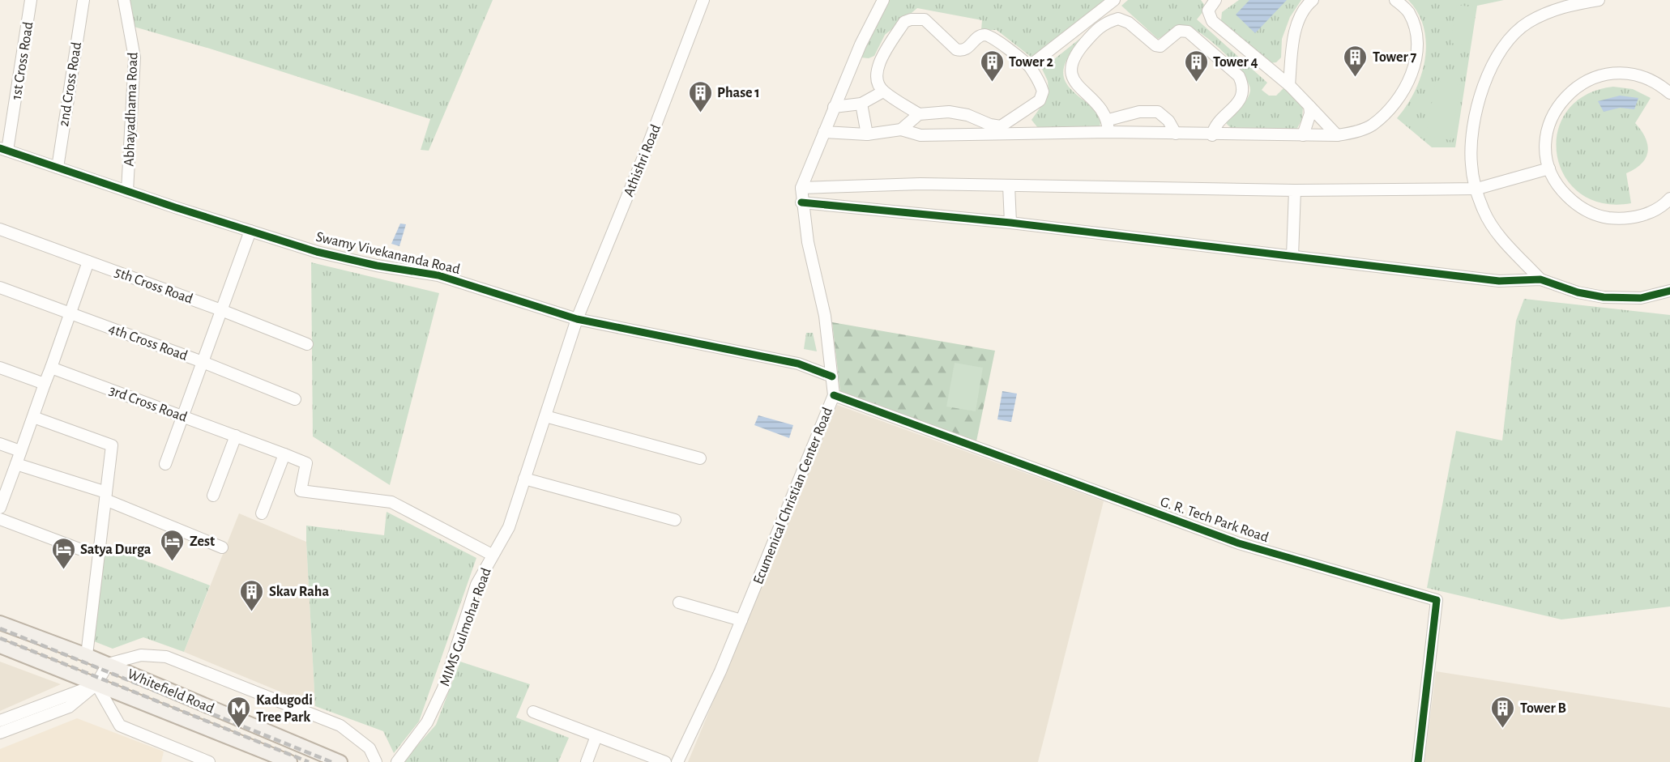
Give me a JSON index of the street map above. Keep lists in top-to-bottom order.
{
  "streets": {
    "main road": ["Whitefield Road"],
    "street": [
      "1st Cross Road",
      "2nd Cross Road",
      "Abhayadhama Road",
      "Athishri Road",
      "Swamy Vivekananda Road",
      "5th Cross Road",
      "4th Cross Road",
      "3rd Cross Road",
      "Ecumenical Christian Center Road",
      "G. R. Tech Park Road",
      "MIMS Gulmohar Road"
    ]
  },
  "crossings": [
    ["1st Cross Road", "Swamy Vivekananda Road"],
    ["2nd Cross Road", "Swamy Vivekananda Road"],
    ["Abhayadhama Road", "Swamy Vivekananda Road"],
    ["Athishri Road", "Swamy Vivekananda Road"],
    ["Athishri Road", "MIMS Gulmohar Road"],
    ["Swamy Vivekananda Road", "Ecumenical Christian Center Road"],
    ["Swamy Vivekananda Road", "MIMS Gulmohar Road"],
    ["3rd Cross Road", "MIMS Gulmohar Road"],
    ["Ecumenical Christian Center Road", "G. R. Tech Park Road"]
  ],
  "places": {
    "building": [
      "Tower 7",
      "Tower 2",
      "Tower 4",
      "Phase 1",
      "Skav Raha",
      "Tower B"
    ],
    "hotel": ["Zest", "Satya Durga"],
    "metro station": ["Kadugodi Tree Park"]
  }
}
